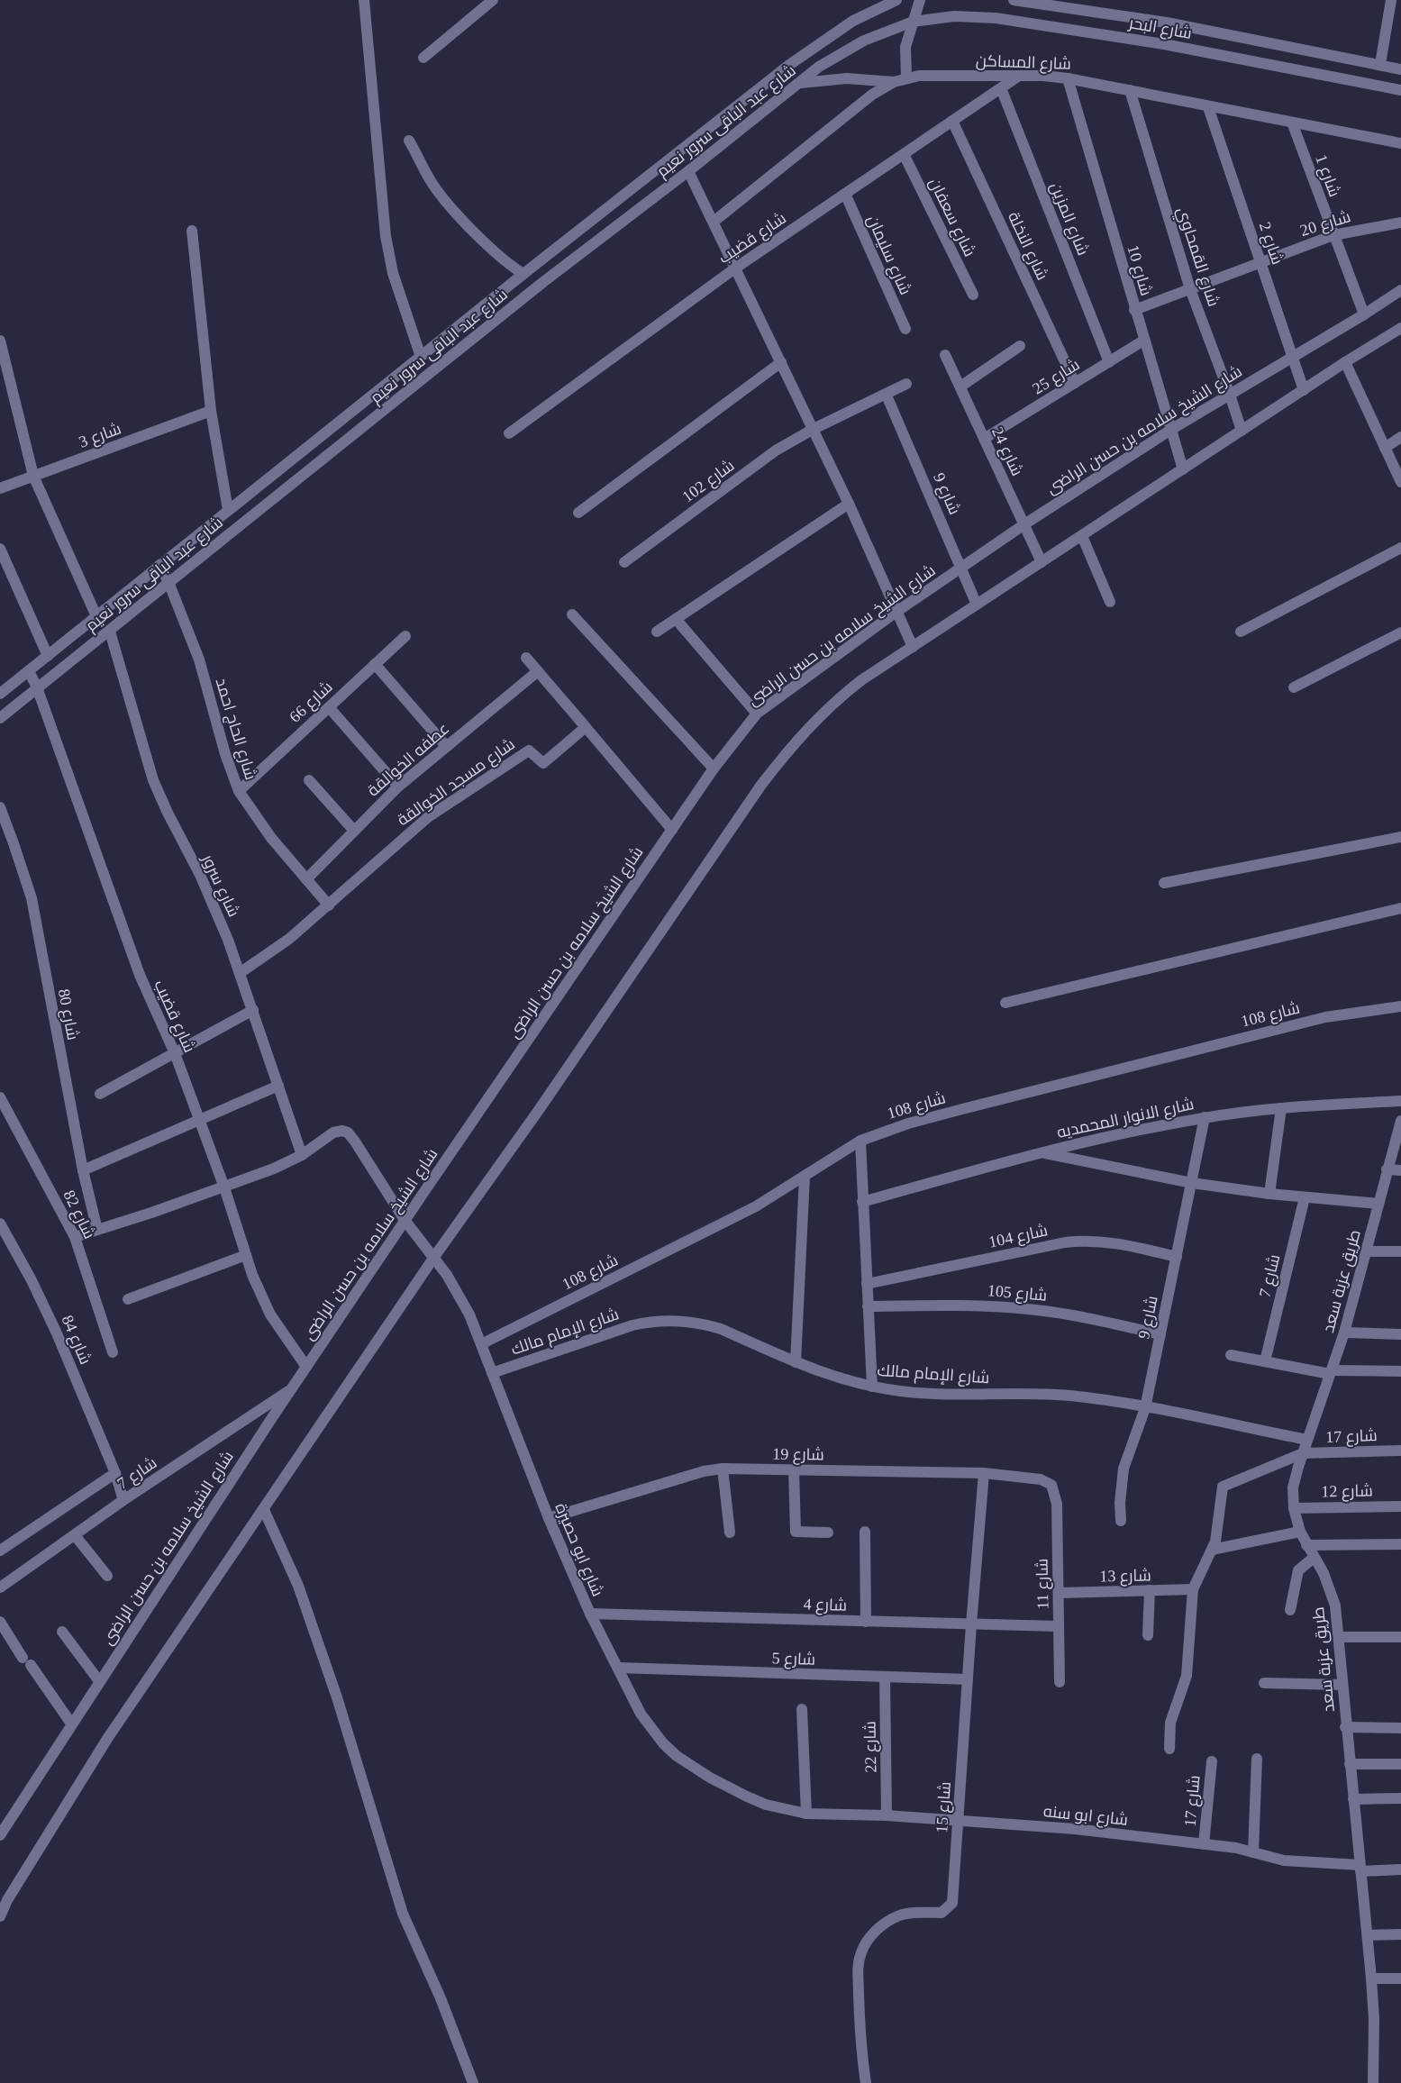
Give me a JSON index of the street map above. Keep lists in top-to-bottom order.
{
  "streets": {
    "street": [
      "شارع البحر",
      "شارع المساكن",
      "شارع عبد الباقى سرور نعيم",
      "شارع 1",
      "شارع سعفان",
      "شارع المزين",
      "شارع 20",
      "شارع قضيب",
      "شارع 2",
      "شارع النخلة",
      "شارع سليمان",
      "شارع القمحاوي",
      "شارع 10",
      "شارع 25",
      "شارع الشيخ سلامه بن حسن الراضى",
      "شارع 3",
      "شارع 24",
      "شارع 102",
      "شارع 9",
      "شارع 66",
      "شارع الحاج احمد",
      "عطفه الخوالقة",
      "شارع مسجد الخوالقة",
      "شارع سرور",
      "شارع 80",
      "شارع 108",
      "شارع الانوار المحمديه",
      "شارع 82",
      "شارع 104",
      "شارع 7",
      "طريق عزبة سعد",
      "شارع 105",
      "شارع الإمام مالك",
      "شارع 84",
      "شارع 17",
      "شارع 19",
      "شارع 12",
      "شارع ابو حصيرة",
      "شارع 13",
      "شارع 11",
      "شارع 4",
      "شارع 5",
      "شارع 22",
      "شارع 15",
      "شارع ابو سنه"
    ]
  },
  "crossings": [
    ["شارع البحر", "شارع عبد الباقى سرور نعيم"],
    ["شارع المساكن", "شارع 1"],
    ["شارع المساكن", "شارع قضيب"],
    ["شارع المساكن", "شارع 2"],
    ["شارع المساكن", "شارع القمحاوي"],
    ["شارع المساكن", "شارع 10"],
    ["شارع عبد الباقى سرور نعيم", "شارع قضيب"],
    ["شارع عبد الباقى سرور نعيم", "شارع الحاج احمد"],
    ["شارع عبد الباقى سرور نعيم", "شارع سرور"],
    ["شارع 1", "شارع 20"],
    ["شارع 1", "شارع الشيخ سلامه بن حسن الراضى"],
    ["شارع سعفان", "شارع قضيب"],
    ["شارع المزين", "شارع قضيب"],
    ["شارع المزين", "شارع 25"],
    ["شارع 20", "شارع 2"],
    ["شارع 20", "شارع القمحاوي"],
    ["شارع 20", "شارع 10"],
    ["شارع قضيب", "شارع النخلة"],
    ["شارع قضيب", "شارع سليمان"],
    ["شارع قضيب", "شارع الشيخ سلامه بن حسن الراضى"],
    ["شارع 2", "شارع الشيخ سلامه بن حسن الراضى"],
    ["شارع النخلة", "شارع 25"],
    ["شارع القمحاوي", "شارع الشيخ سلامه بن حسن الراضى"],
    ["شارع 10", "شارع 25"],
    ["شارع 10", "شارع الشيخ سلامه بن حسن الراضى"],
    ["شارع 25", "شارع 24"],
    ["شارع الشيخ سلامه بن حسن الراضى", "شارع 24"],
    ["شارع الشيخ سلامه بن حسن الراضى", "شارع 9"],
    ["شارع الشيخ سلامه بن حسن الراضى", "شارع 7"],
    ["شارع الشيخ سلامه بن حسن الراضى", "شارع ابو حصيرة"],
    ["شارع 102", "شارع 9"],
    ["شارع 9", "شارع الانوار المحمديه"],
    ["شارع 9", "شارع 104"],
    ["شارع 9", "شارع 105"],
    ["شارع 9", "شارع الإمام مالك"],
    ["شارع 66", "شارع الحاج احمد"],
    ["شارع الحاج احمد", "عطفه الخوالقة"],
    ["شارع الحاج احمد", "شارع مسجد الخوالقة"],
    ["شارع مسجد الخوالقة", "شارع سرور"],
    ["شارع سرور", "شارع ابو حصيرة"],
    ["شارع 108", "شارع ابو حصيرة"],
    ["شارع 7", "شارع 84"],
    ["طريق عزبة سعد", "شارع الإمام مالك"],
    ["طريق عزبة سعد", "شارع 17"],
    ["طريق عزبة سعد", "شارع 12"],
    ["طريق عزبة سعد", "شارع ابو سنه"],
    ["شارع الإمام مالك", "شارع ابو حصيرة"],
    ["شارع 17", "شارع ابو سنه"],
    ["شارع 19", "شارع ابو حصيرة"],
    ["شارع 19", "شارع 11"],
    ["شارع 19", "شارع 15"],
    ["شارع ابو حصيرة", "شارع 4"],
    ["شارع ابو حصيرة", "شارع 5"],
    ["شارع ابو حصيرة", "شارع ابو سنه"],
    ["شارع 13", "شارع 11"],
    ["شارع 11", "شارع 4"],
    ["شارع 4", "شارع 15"],
    ["شارع 5", "شارع 22"],
    ["شارع 5", "شارع 15"],
    ["شارع 22", "شارع ابو سنه"],
    ["شارع 15", "شارع ابو سنه"]
  ]
}
